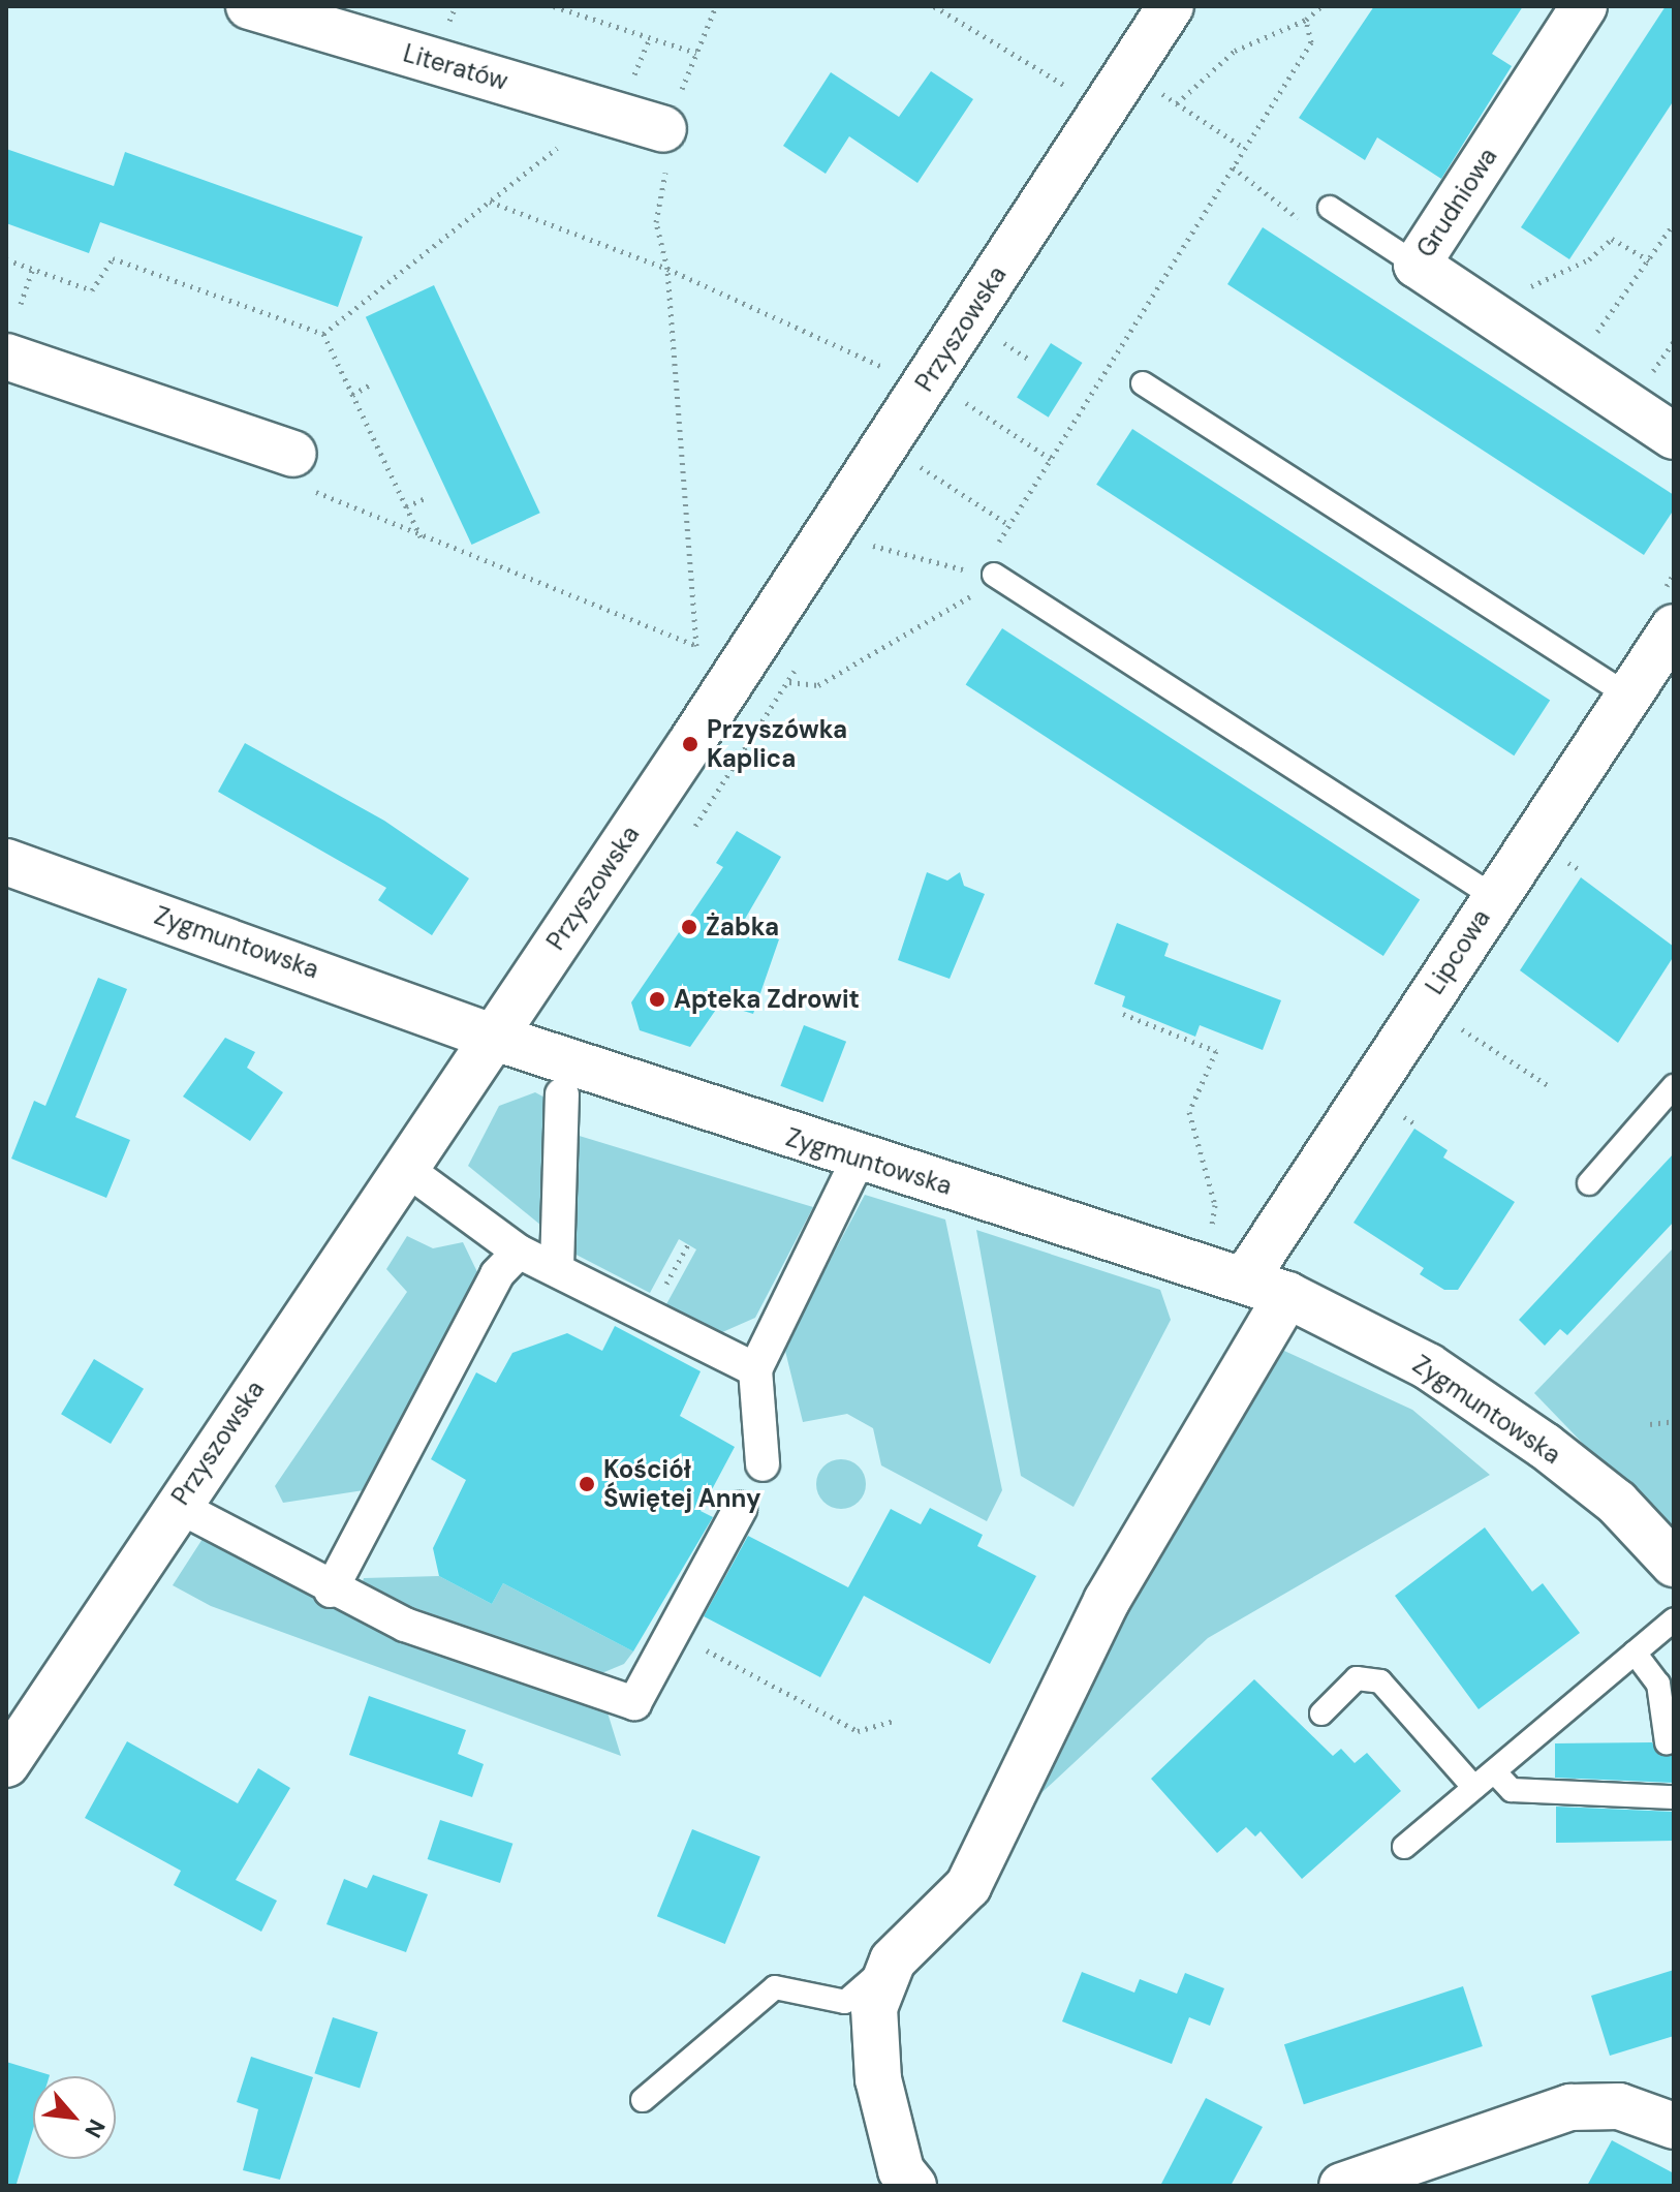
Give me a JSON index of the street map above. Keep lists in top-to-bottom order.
{
  "streets": {
    "street": [
      "Literatów",
      "Grudniowa",
      "Przyszowska",
      "Zygmuntowska",
      "Lipcowa"
    ]
  },
  "crossings": [
    ["Przyszowska", "Zygmuntowska"],
    ["Zygmuntowska", "Lipcowa"]
  ],
  "places": [
    "Przyszówka Kaplica",
    "Żabka",
    "Apteka Zdrowit",
    "Kościół Świętej Anny"
  ],
  "north": "bottom right"
}
